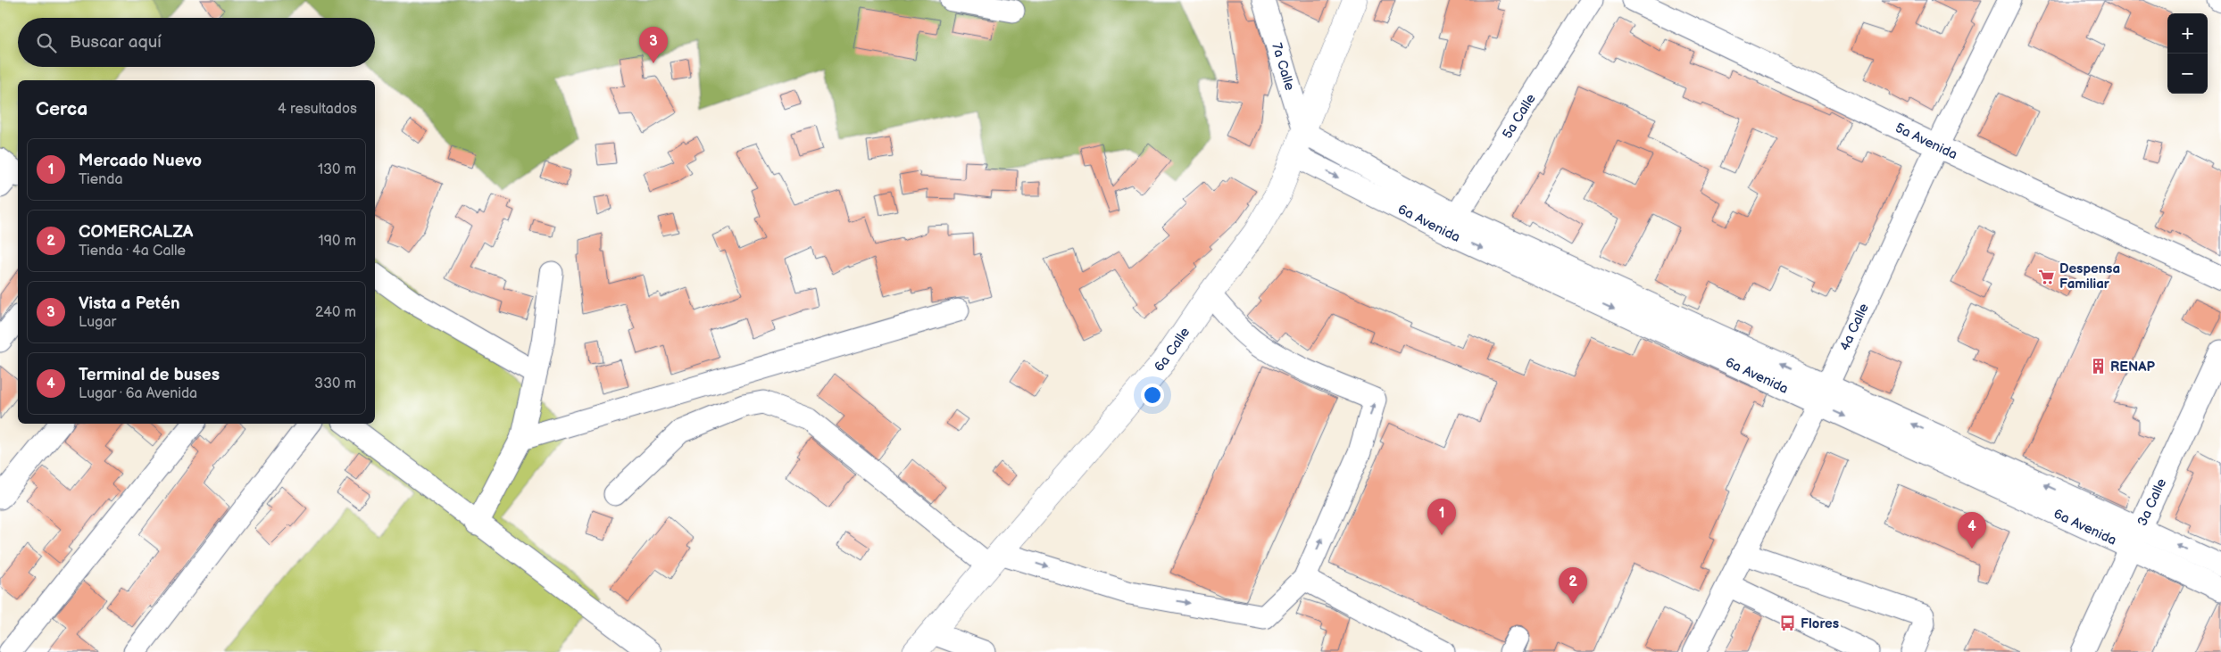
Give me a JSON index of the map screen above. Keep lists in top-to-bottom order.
{
  "streets": {
    "main road": ["6a Calle"],
    "street": [
      "7a Calle",
      "5a Calle",
      "5a Avenida",
      "6a Avenida",
      "4a Calle",
      "3a Calle"
    ]
  },
  "crossings": [
    ["7a Calle", "6a Avenida"],
    ["7a Calle", "6a Calle"],
    ["5a Calle", "6a Avenida"],
    ["5a Avenida", "4a Calle"],
    ["6a Avenida", "4a Calle"],
    ["6a Avenida", "6a Calle"],
    ["6a Avenida", "3a Calle"]
  ],
  "places": {
    "supermarket": ["Despensa Familiar"],
    "building": ["RENAP"],
    "bus stop": ["Flores"]
  },
  "page": {
    "map_buttons": ["+", "−"],
    "search": "Buscar aquí",
    "pins": [
      "3",
      "1",
      "4",
      "2"
    ],
    "heading": ["Cerca", "4 resultados"],
    "list": [
      {
        "mark": "1",
        "name": "Mercado Nuevo",
        "note": "Tienda",
        "value": "130 m"
      },
      {
        "mark": "2",
        "name": "COMERCALZA",
        "note": "Tienda · 4a Calle",
        "value": "190 m"
      },
      {
        "mark": "3",
        "name": "Vista a Petén",
        "note": "Lugar",
        "value": "240 m"
      },
      {
        "mark": "4",
        "name": "Terminal de buses",
        "note": "Lugar · 6a Avenida",
        "value": "330 m"
      }
    ]
  }
}
